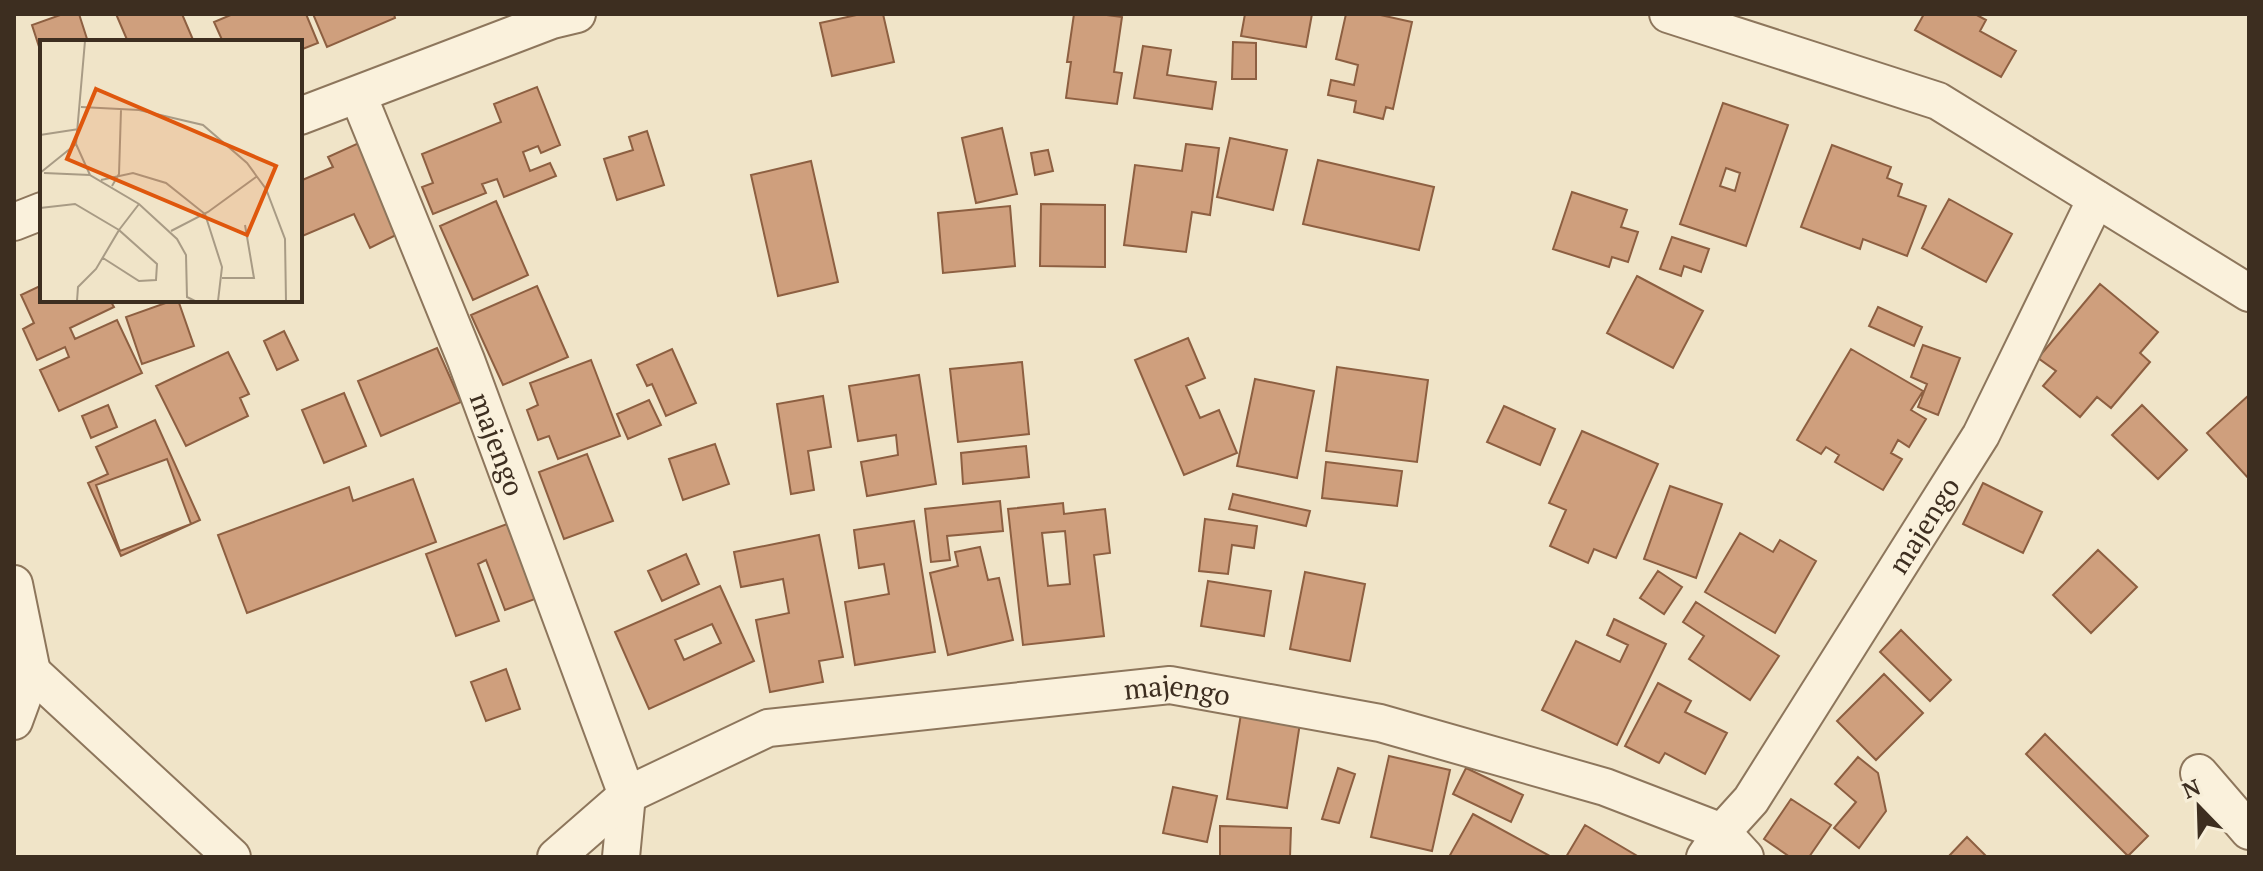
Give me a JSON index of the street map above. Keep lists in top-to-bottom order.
{
  "streets": {
    "street": ["majengo"]
  },
  "north": "top left"
}
